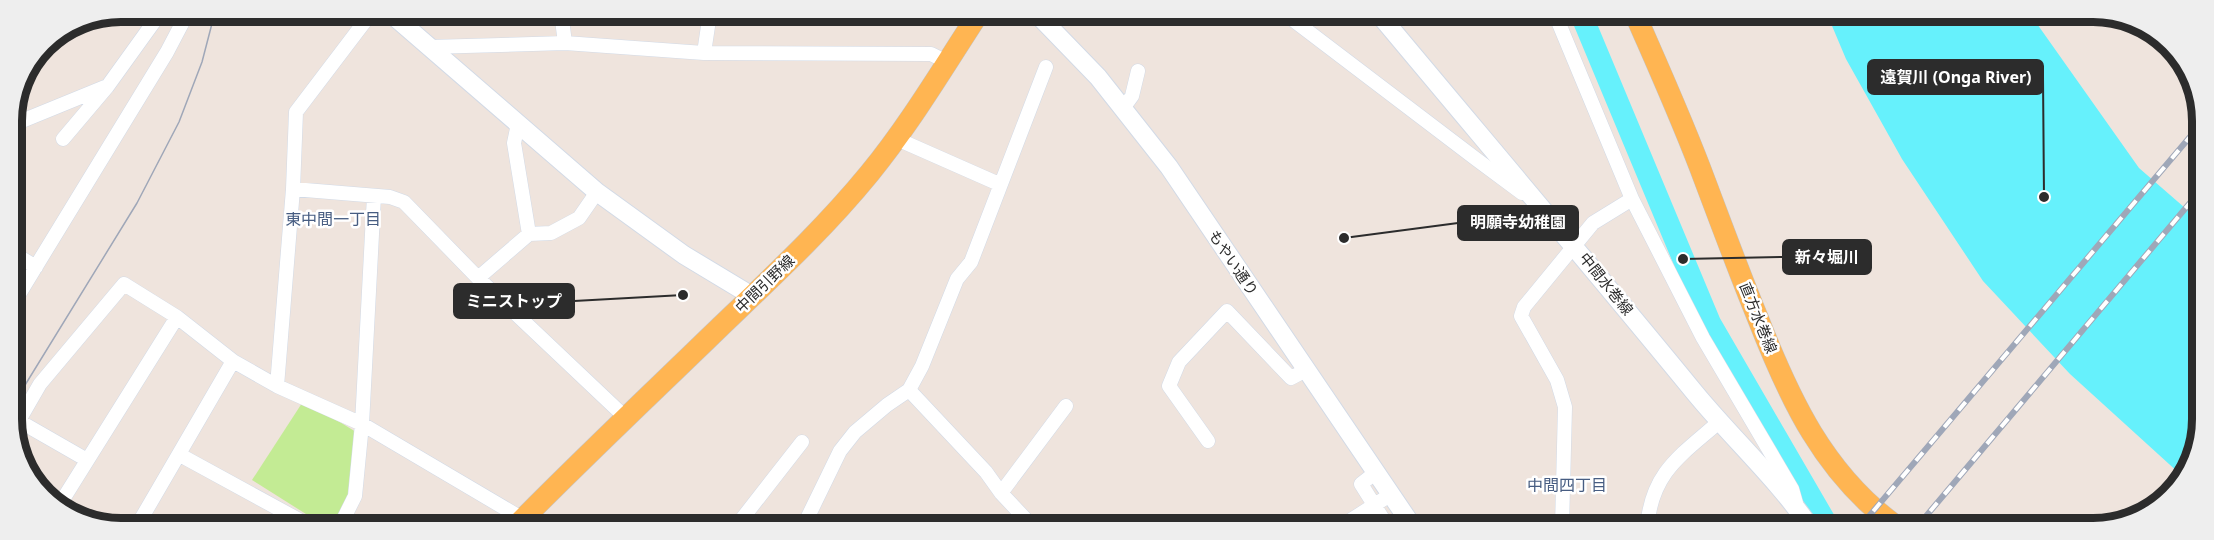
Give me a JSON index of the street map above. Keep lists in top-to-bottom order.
{
  "streets": {
    "main road": ["中間引野線", "直方水巻線"],
    "street": ["もやい通り", "中間水巻線"]
  },
  "districts": ["東中間一丁目", "中間四丁目"],
  "places": [
    "遠賀川 (Onga River)",
    "明願寺幼稚園",
    "新々堀川",
    "ミニストップ"
  ]
}
